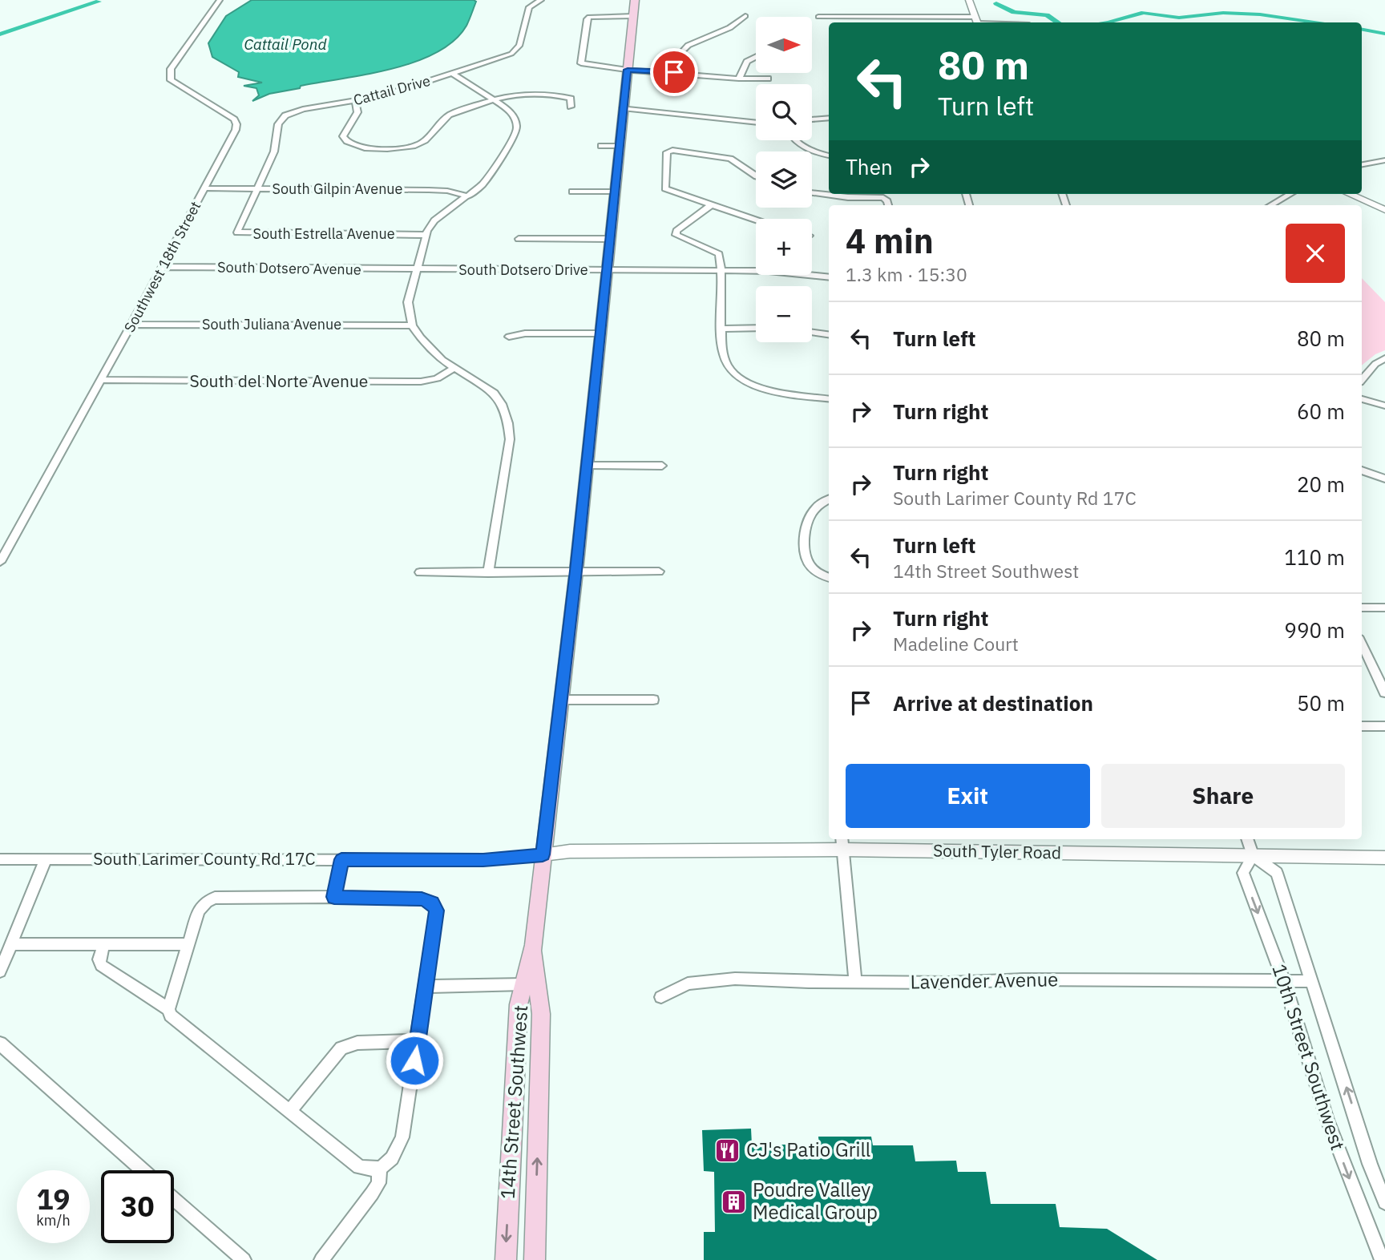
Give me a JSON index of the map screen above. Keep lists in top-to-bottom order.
{
  "streets": {
    "main road": ["14th Street Southwest"],
    "street": [
      "Cattail Drive",
      "South Gilpin Avenue",
      "South Estrella Avenue",
      "Southwest 18th Street",
      "South Dotsero Avenue",
      "South Dotsero Drive",
      "South Juliana Avenue",
      "South del Norte Avenue",
      "South Tyler Road",
      "South Larimer County Rd 17C",
      "Lavender Avenue",
      "10th Street Southwest"
    ]
  },
  "crossings": [
    ["Cattail Drive", "South Gilpin Avenue"],
    ["Cattail Drive", "South Estrella Avenue"],
    ["South Gilpin Avenue", "South Estrella Avenue"],
    ["South Gilpin Avenue", "Southwest 18th Street"],
    ["Southwest 18th Street", "South Dotsero Avenue"],
    ["Southwest 18th Street", "South Juliana Avenue"],
    ["Southwest 18th Street", "South del Norte Avenue"],
    ["South Dotsero Avenue", "South Dotsero Drive"],
    ["South Dotsero Drive", "14th Street Southwest"],
    ["South Tyler Road", "South Larimer County Rd 17C"],
    ["South Tyler Road", "10th Street Southwest"],
    ["South Tyler Road", "14th Street Southwest"],
    ["South Larimer County Rd 17C", "14th Street Southwest"],
    ["Lavender Avenue", "10th Street Southwest"]
  ],
  "water": ["Cattail Pond"],
  "places": {
    "restaurant": ["CJ's Patio Grill"],
    "building": ["Poudre Valley Medical Group"]
  },
  "north": "right",
  "page": {
    "map_buttons": ["+", "−"],
    "turn": ["80 m", "Turn left"],
    "then": "Then",
    "heading": ["4 min", "1.3 km · 15:30"],
    "list": [
      {
        "name": "Turn left",
        "value": "80 m"
      },
      {
        "name": "Turn right",
        "value": "60 m"
      },
      {
        "name": "Turn right",
        "note": "South Larimer County Rd 17C",
        "value": "20 m"
      },
      {
        "name": "Turn left",
        "note": "14th Street Southwest",
        "value": "110 m"
      },
      {
        "name": "Turn right",
        "note": "Madeline Court",
        "value": "990 m"
      },
      {
        "name": "Arrive at destination",
        "value": "50 m"
      }
    ],
    "buttons": ["Exit", "Share"],
    "speed": "19 km/h",
    "limit": "30"
  }
}
